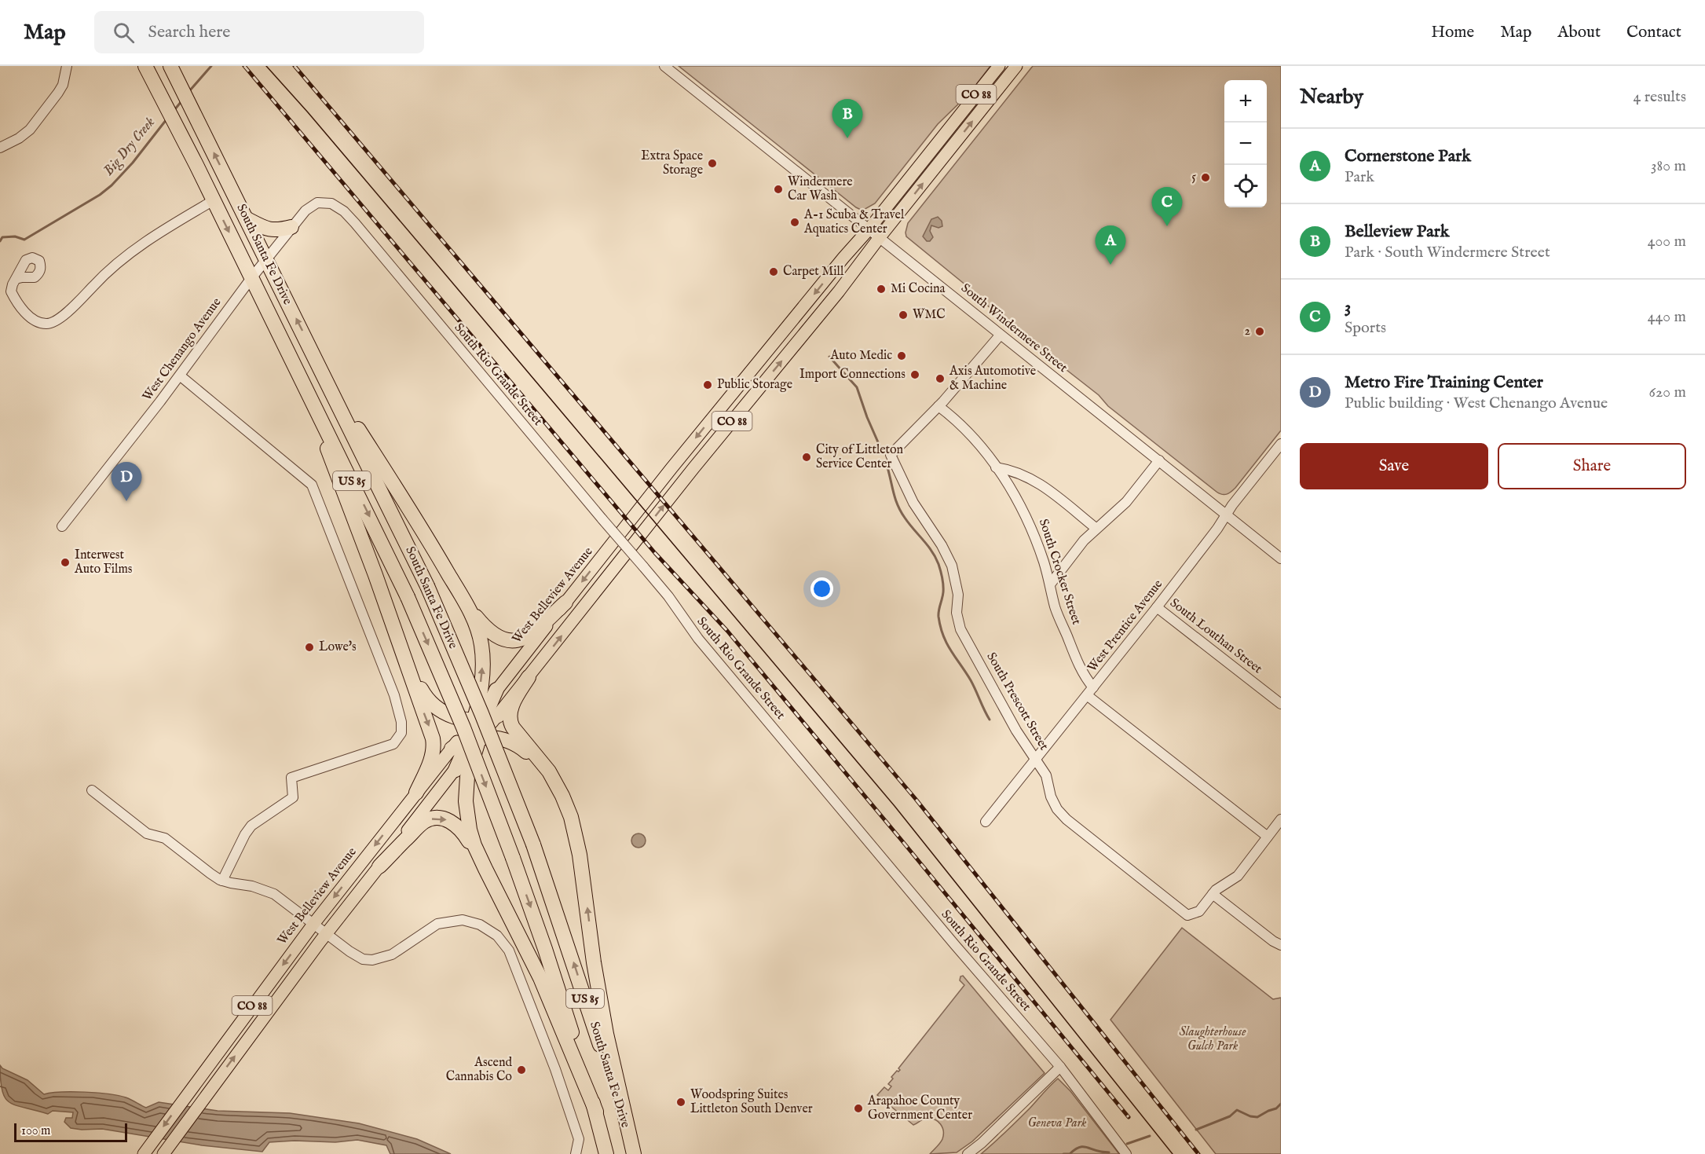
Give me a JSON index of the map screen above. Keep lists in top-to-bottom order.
{
  "streets": {
    "highway": ["South Santa Fe Drive", "US 85"],
    "main road": ["CO 88", "West Belleview Avenue"],
    "street": [
      "South Windermere Street",
      "West Chenango Avenue",
      "South Rio Grande Street",
      "South Crocker Street",
      "West Prentice Avenue",
      "South Louthan Street",
      "South Prescott Street"
    ]
  },
  "crossings": [
    ["South Santa Fe Drive", "West Chenango Avenue"],
    ["South Windermere Street", "West Belleview Avenue"],
    ["South Windermere Street", "West Prentice Avenue"],
    ["West Chenango Avenue", "South Rio Grande Street"],
    ["South Crocker Street", "West Prentice Avenue"],
    ["South Crocker Street", "South Prescott Street"],
    ["West Prentice Avenue", "South Louthan Street"],
    ["West Prentice Avenue", "South Prescott Street"]
  ],
  "water": ["Big Dry Creek"],
  "parks": ["Slaughterhouse Gulch Park", "Geneva Park"],
  "places": [
    "Extra Space Storage",
    "5",
    "Windermere Car Wash",
    "A-1 Scuba & Travel Aquatics Center",
    "Carpet Mill",
    "Mi Cocina",
    "WMC",
    "2",
    "Auto Medic",
    "Import Connections",
    "Axis Automotive & Machine",
    "Public Storage",
    "City of Littleton Service Center",
    "Interwest Auto Films",
    "Lowe's",
    "Ascend Cannabis Co",
    "Woodspring Suites Littleton South Denver",
    "Arapahoe County Government Center"
  ],
  "scale_bar": "100 m",
  "page": {
    "header": "Map",
    "search": "Search here",
    "nav": [
      "Home",
      "Map",
      "About",
      "Contact"
    ],
    "heading": ["Nearby", "4 results"],
    "map_buttons": ["+", "−"],
    "pins": [
      "B",
      "C",
      "A",
      "D"
    ],
    "list": [
      {
        "mark": "A",
        "name": "Cornerstone Park",
        "note": "Park",
        "value": "380 m"
      },
      {
        "mark": "B",
        "name": "Belleview Park",
        "note": "Park · South Windermere Street",
        "value": "400 m"
      },
      {
        "mark": "C",
        "name": "3",
        "note": "Sports",
        "value": "440 m"
      },
      {
        "mark": "D",
        "name": "Metro Fire Training Center",
        "note": "Public building · West Chenango Avenue",
        "value": "620 m"
      }
    ],
    "buttons": ["Save", "Share"],
    "scale": "100 m"
  }
}
